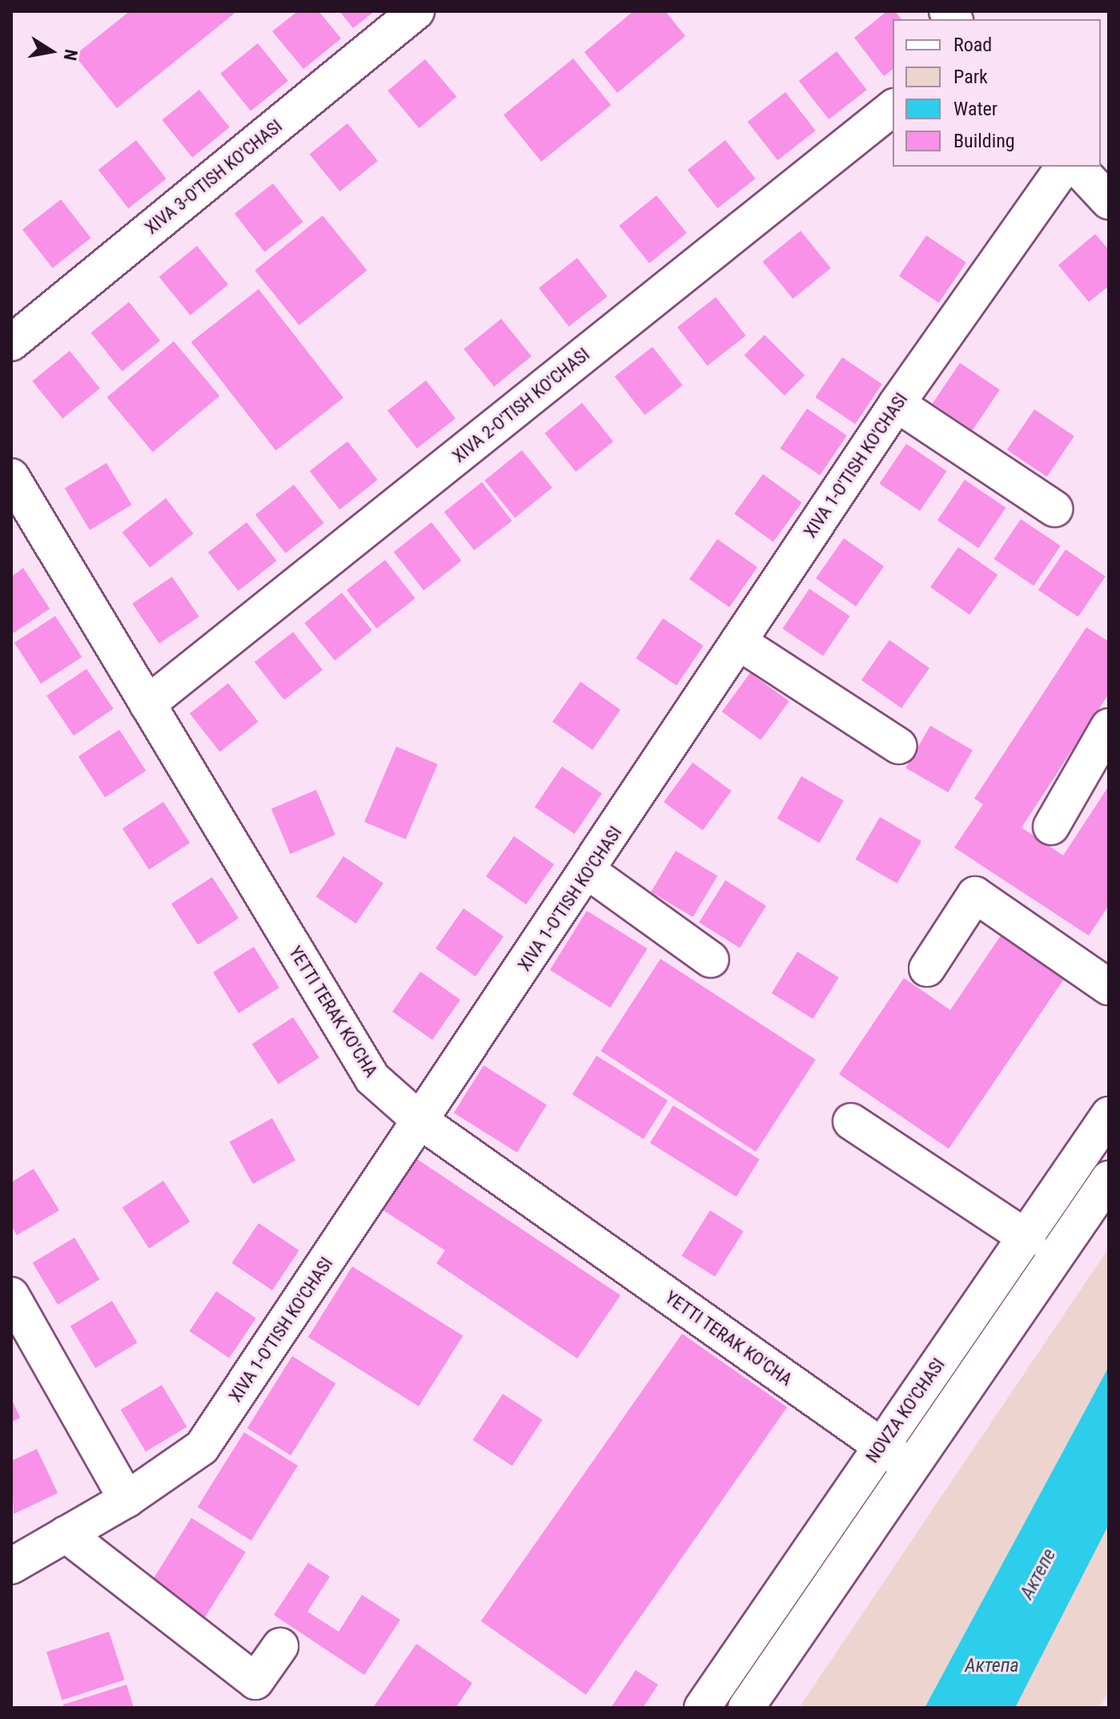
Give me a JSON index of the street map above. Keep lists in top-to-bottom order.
{
  "streets": {
    "street": [
      "XIVA 3-O'TISH KO'CHASI",
      "XIVA 2-O'TISH KO'CHASI",
      "XIVA 1-O'TISH KO'CHASI",
      "YETTI TERAK KO'CHA",
      "NOVZA KO'CHASI"
    ]
  },
  "crossings": [
    ["XIVA 2-O'TISH KO'CHASI", "YETTI TERAK KO'CHA"],
    ["XIVA 1-O'TISH KO'CHASI", "YETTI TERAK KO'CHA"],
    ["YETTI TERAK KO'CHA", "NOVZA KO'CHASI"]
  ],
  "water": ["Актепе", "Актепа"],
  "legend": [
    "Road",
    "Park",
    "Water",
    "Building"
  ],
  "north": "right"
}
